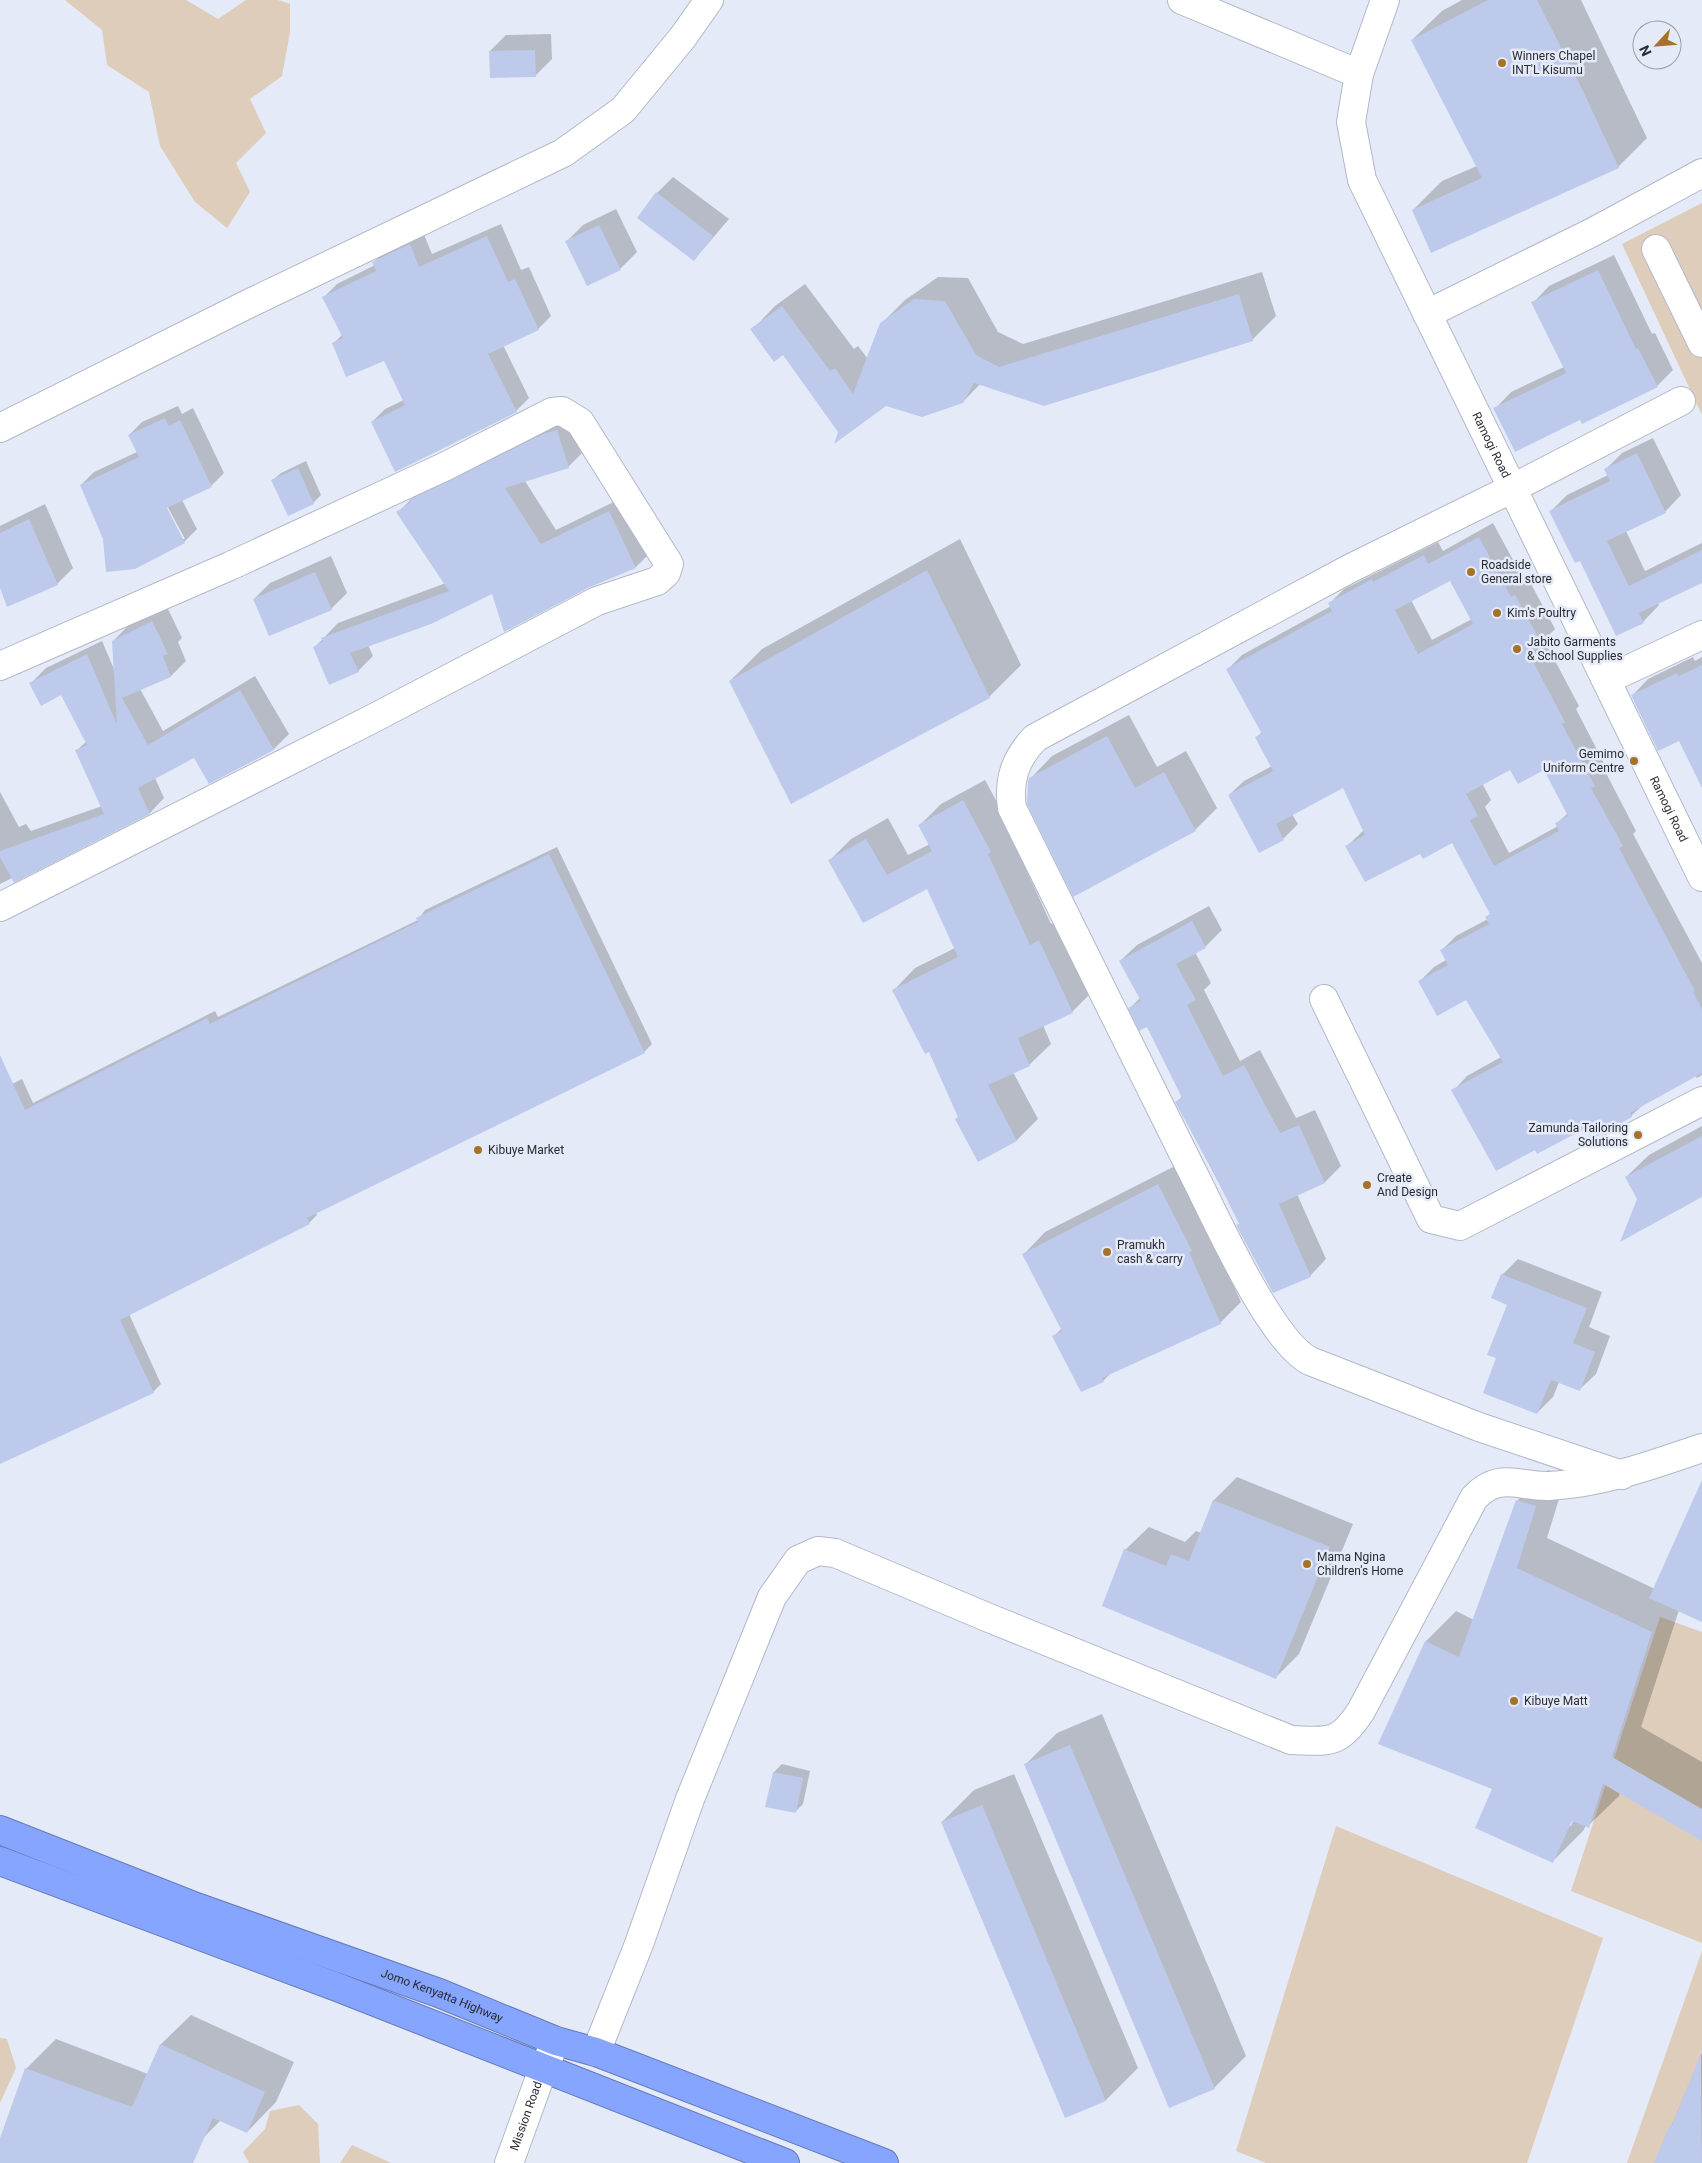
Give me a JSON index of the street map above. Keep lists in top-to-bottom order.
{
  "streets": {
    "highway": ["Jomo Kenyatta Highway"],
    "street": ["Ramogi Road", "Mission Road"]
  },
  "crossings": [
    ["Jomo Kenyatta Highway", "Mission Road"]
  ],
  "places": [
    "Winners Chapel INT'L Kisumu",
    "Roadside General store",
    "Kim's Poultry",
    "Jabito Garments & School Supplies",
    "Gemimo Uniform Centre",
    "Zamunda Tailoring Solutions",
    "Kibuye Market",
    "Create And Design",
    "Pramukh cash & carry",
    "Mama Ngina Children's Home",
    "Kibuye Matt"
  ],
  "north": "bottom left"
}
